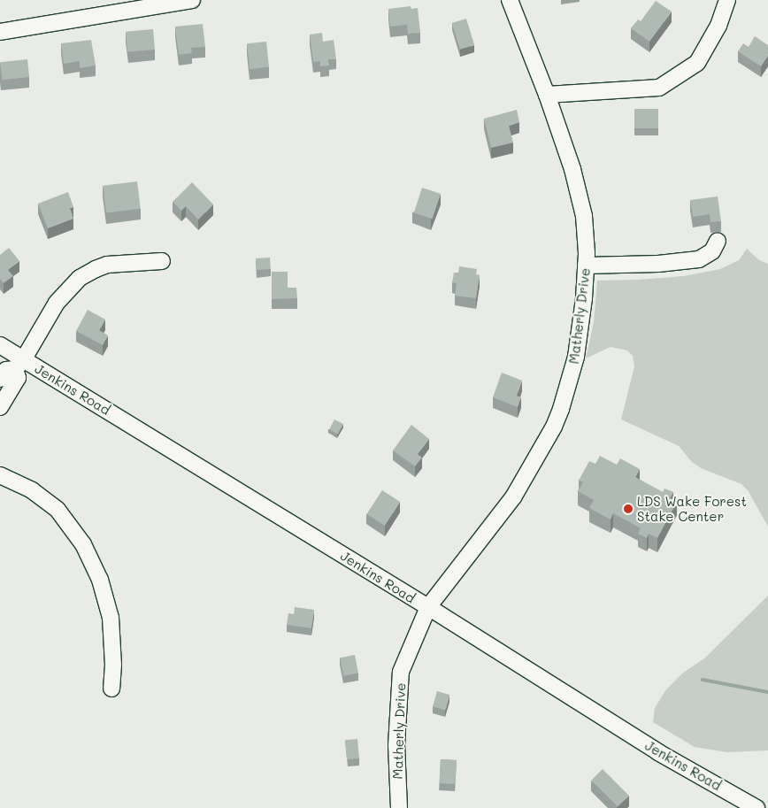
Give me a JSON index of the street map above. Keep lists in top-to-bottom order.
{
  "streets": {
    "street": ["Matherly Drive", "Jenkins Road"]
  },
  "crossings": [
    ["Matherly Drive", "Jenkins Road"]
  ],
  "places": ["LDS Wake Forest Stake Center"]
}
